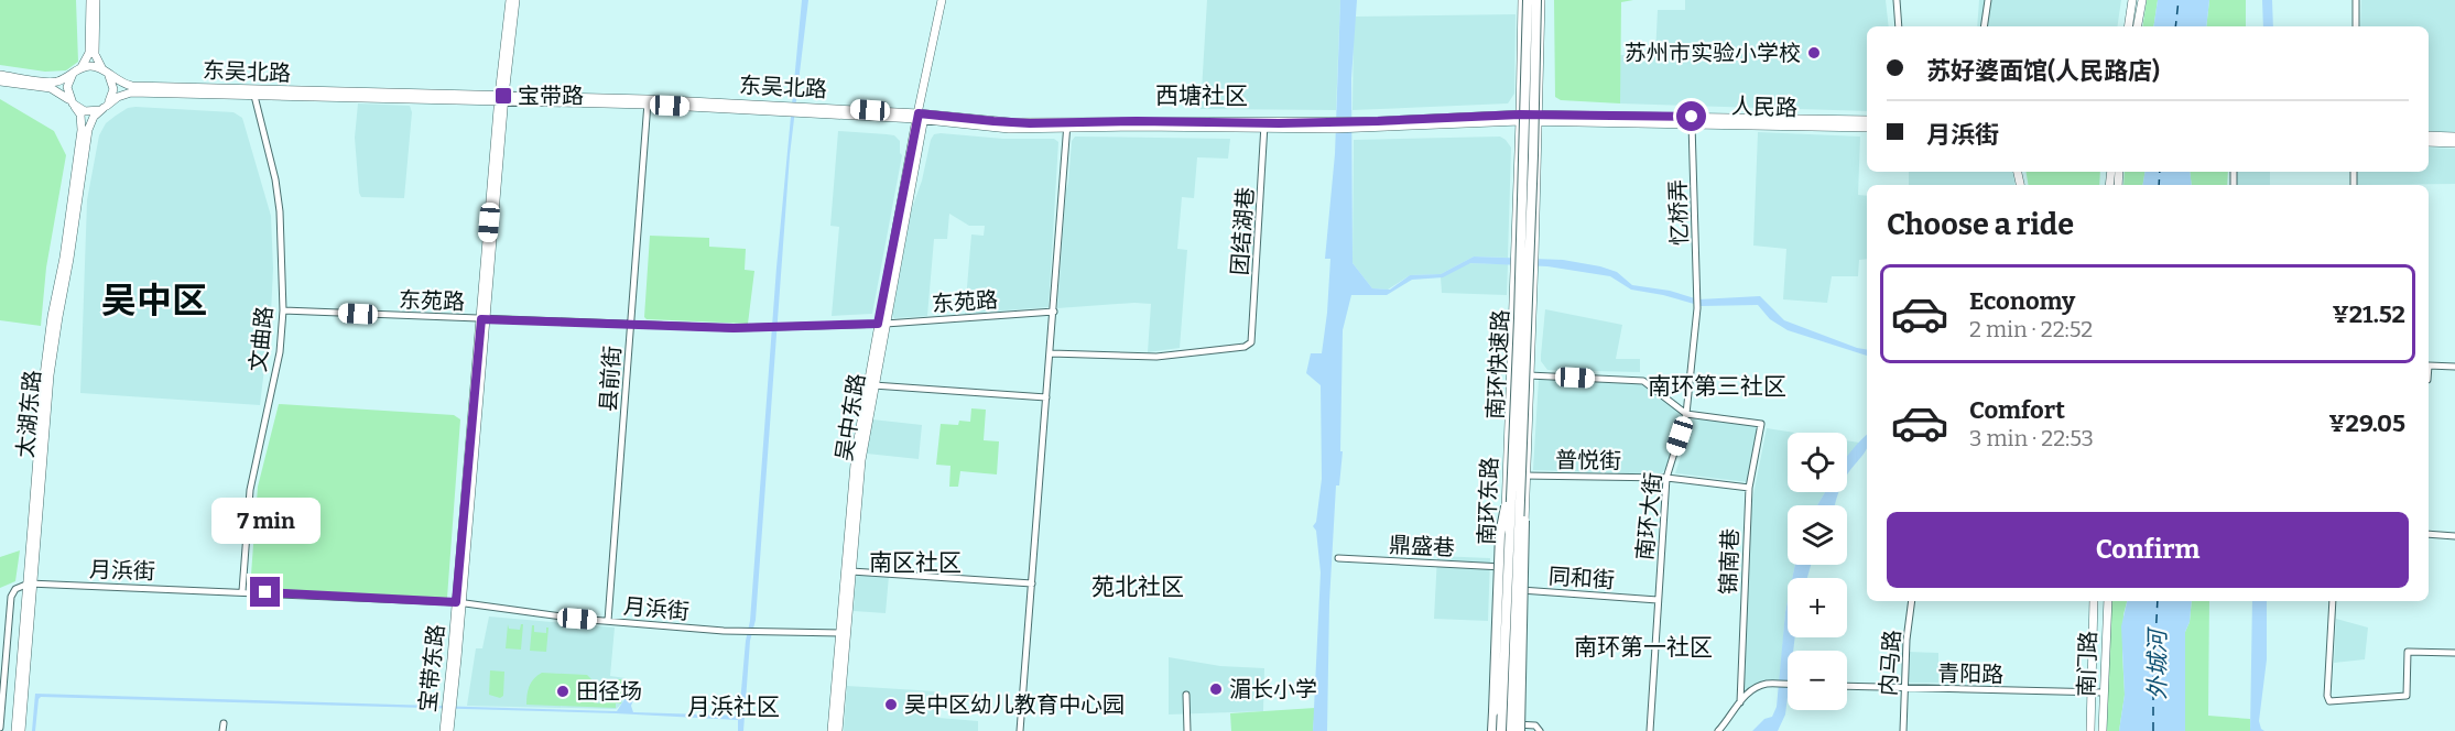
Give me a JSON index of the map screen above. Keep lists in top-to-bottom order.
{
  "streets": {
    "highway": ["南环快速路"],
    "main road": [
      "东吴北路",
      "人民路",
      "太湖东路",
      "吴中东路",
      "南环东路",
      "南门路",
      "宝带东路"
    ],
    "street": [
      "忆桥弄",
      "团结湖巷",
      "东苑路",
      "文曲路",
      "县前街",
      "普悦街",
      "南环大街",
      "鼎盛巷",
      "锦南巷",
      "月浜街",
      "同和街",
      "内马路",
      "青阳路"
    ]
  },
  "crossings": [
    ["东吴北路", "人民路"],
    ["东吴北路", "团结湖巷"],
    ["东吴北路", "文曲路"],
    ["东吴北路", "县前街"],
    ["东吴北路", "太湖东路"],
    ["东吴北路", "吴中东路"],
    ["东吴北路", "南环东路"],
    ["东吴北路", "宝带东路"],
    ["人民路", "忆桥弄"],
    ["人民路", "南环东路"],
    ["忆桥弄", "南环大街"],
    ["东苑路", "文曲路"],
    ["东苑路", "县前街"],
    ["东苑路", "吴中东路"],
    ["东苑路", "宝带东路"],
    ["文曲路", "月浜街"],
    ["南环快速路", "普悦街"],
    ["南环快速路", "南环东路"],
    ["县前街", "月浜街"],
    ["太湖东路", "月浜街"],
    ["吴中东路", "月浜街"],
    ["普悦街", "南环东路"],
    ["普悦街", "南环大街"],
    ["普悦街", "锦南巷"],
    ["南环东路", "鼎盛巷"],
    ["南环东路", "同和街"],
    ["南环大街", "锦南巷"],
    ["南环大街", "同和街"],
    ["月浜街", "宝带东路"],
    ["内马路", "青阳路"],
    ["南门路", "青阳路"]
  ],
  "districts": [
    "西塘社区",
    "吴中区",
    "南环第三社区",
    "南区社区",
    "苑北社区",
    "南环第一社区",
    "月浜社区"
  ],
  "water": ["外城河"],
  "places": {
    "other": [
      "苏州市实验小学校",
      "湄长小学",
      "田径场",
      "吴中区幼儿教育中心园"
    ],
    "transit": ["宝带路"]
  },
  "page": {
    "banner": ["苏好婆面馆(人民路店)", "月浜街"],
    "heading": "Choose a ride",
    "list": [
      {
        "name": "Economy",
        "note": "2 min · 22:52",
        "value": "¥21.52"
      },
      {
        "name": "Comfort",
        "note": "3 min · 22:53",
        "value": "¥29.05"
      }
    ],
    "map_buttons": ["+", "−"],
    "bubble": "7 min",
    "buttons": "Confirm"
  }
}
